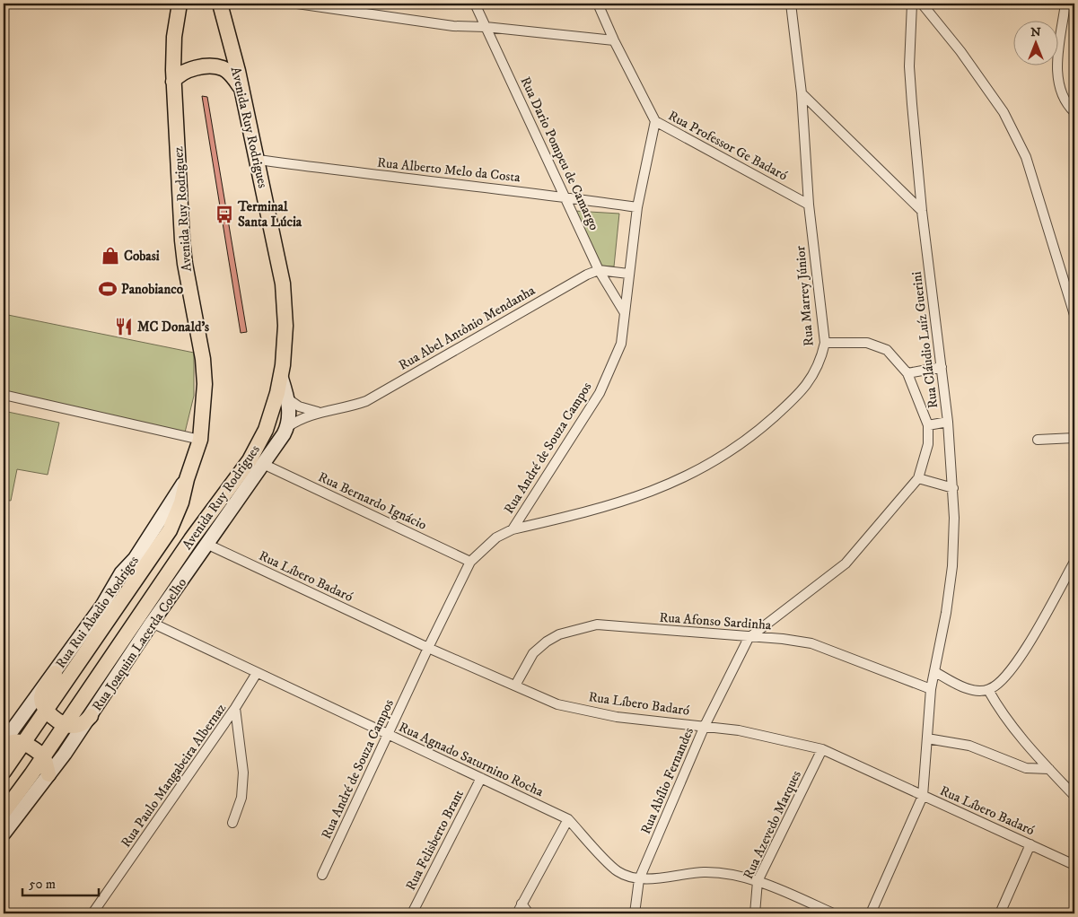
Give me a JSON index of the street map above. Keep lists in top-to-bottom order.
{
  "streets": {
    "main road": ["Avenida Ruy Rodrigues", "Avenida Ruy Rodriguez"],
    "street": [
      "Rua Professor Ge Badaró",
      "Rua Dario Pompeu de Camargo",
      "Rua Alberto Melo da Costa",
      "Rua Marrey Júnior",
      "Rua Abel Antônio Mendanha",
      "Rua Cláudio Luíz Guerini",
      "Rua André de Souza Campos",
      "Rua Bernardo Ignácio",
      "Rua Líbero Badaró",
      "Rua Rui Abadio Rodriges",
      "Rua Afonso Sardinha",
      "Rua Joaquim Lacerda Coelho",
      "Rua Agnado Saturnino Rocha",
      "Rua Paulo Mangabeira Albernaz",
      "Rua Abílio Fernandes",
      "Rua Azevedo Marques",
      "Rua Felisberto Brant"
    ]
  },
  "crossings": [
    ["Avenida Ruy Rodrigues", "Rua Alberto Melo da Costa"],
    ["Avenida Ruy Rodrigues", "Avenida Ruy Rodriguez"],
    ["Avenida Ruy Rodrigues", "Rua Rui Abadio Rodriges"],
    ["Rua Professor Ge Badaró", "Rua Marrey Júnior"],
    ["Rua Professor Ge Badaró", "Rua André de Souza Campos"],
    ["Rua Dario Pompeu de Camargo", "Rua Alberto Melo da Costa"],
    ["Rua Dario Pompeu de Camargo", "Rua Abel Antônio Mendanha"],
    ["Rua Dario Pompeu de Camargo", "Rua André de Souza Campos"],
    ["Rua Alberto Melo da Costa", "Rua André de Souza Campos"],
    ["Rua Marrey Júnior", "Rua André de Souza Campos"],
    ["Rua Abel Antônio Mendanha", "Rua Joaquim Lacerda Coelho"],
    ["Rua Cláudio Luíz Guerini", "Rua Líbero Badaró"],
    ["Rua Cláudio Luíz Guerini", "Rua Afonso Sardinha"],
    ["Rua André de Souza Campos", "Rua Bernardo Ignácio"],
    ["Rua André de Souza Campos", "Rua Líbero Badaró"],
    ["Rua André de Souza Campos", "Rua Agnado Saturnino Rocha"],
    ["Rua Bernardo Ignácio", "Rua Joaquim Lacerda Coelho"],
    ["Rua Líbero Badaró", "Rua Afonso Sardinha"],
    ["Rua Líbero Badaró", "Rua Joaquim Lacerda Coelho"],
    ["Rua Líbero Badaró", "Rua Abílio Fernandes"],
    ["Rua Líbero Badaró", "Rua Azevedo Marques"],
    ["Rua Afonso Sardinha", "Rua Abílio Fernandes"],
    ["Rua Joaquim Lacerda Coelho", "Rua Agnado Saturnino Rocha"],
    ["Rua Agnado Saturnino Rocha", "Rua Paulo Mangabeira Albernaz"],
    ["Rua Agnado Saturnino Rocha", "Rua Abílio Fernandes"],
    ["Rua Agnado Saturnino Rocha", "Rua Felisberto Brant"]
  ],
  "places": {
    "bus stop": ["Terminal Santa Lúcia"],
    "shop": ["Cobasi"],
    "sports": ["Panobianco"],
    "restaurant": ["MC Donald's"]
  },
  "scale_bar": "50 m",
  "north": "top"
}
